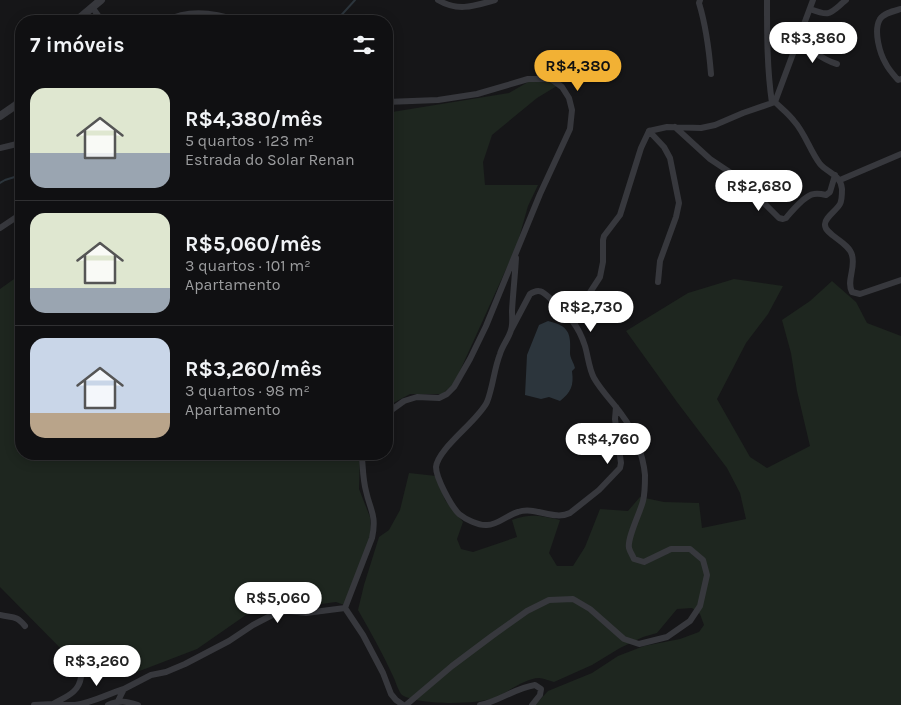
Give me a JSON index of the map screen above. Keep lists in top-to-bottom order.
{
  "page": {
    "heading": "7 imóveis",
    "price": [
      "R$3,860",
      "R$4,380",
      "R$2,680",
      "R$2,730",
      "R$4,760",
      "R$5,060",
      "R$3,260"
    ],
    "list": [
      {
        "name": "R$4,380/mês",
        "note": "5 quartos · 123 m² · Estrada do Solar Renan"
      },
      {
        "name": "R$5,060/mês",
        "note": "3 quartos · 101 m² · Apartamento"
      },
      {
        "name": "R$3,260/mês",
        "note": "3 quartos · 98 m² · Apartamento"
      }
    ]
  }
}
